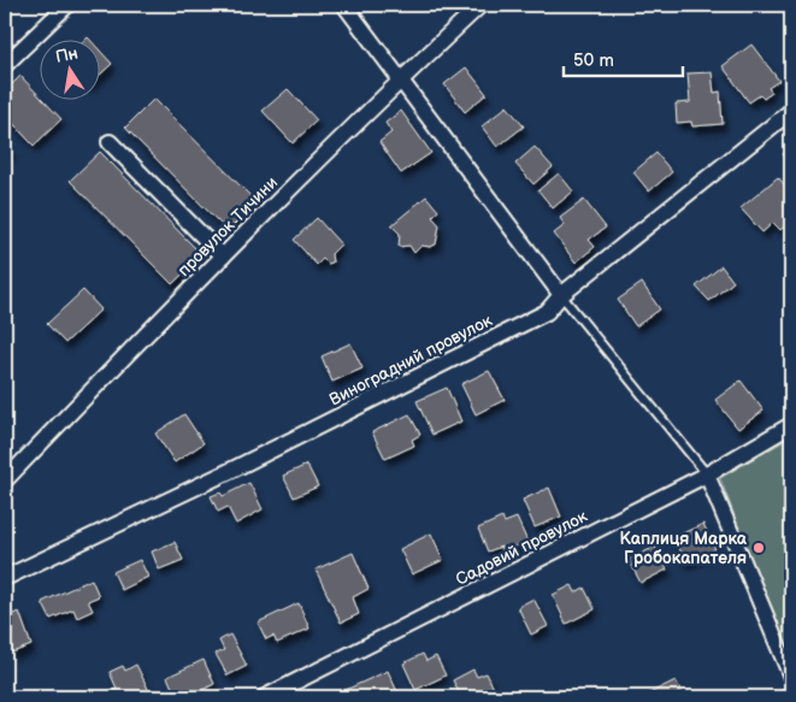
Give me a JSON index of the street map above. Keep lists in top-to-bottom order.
{
  "streets": {
    "street": ["провулок Тичини", "Виноградний провулок", "Садовий провулок"]
  },
  "places": ["Каплиця Марка Гробокапателя"],
  "scale_bar": "50 m",
  "north": "top"
}
